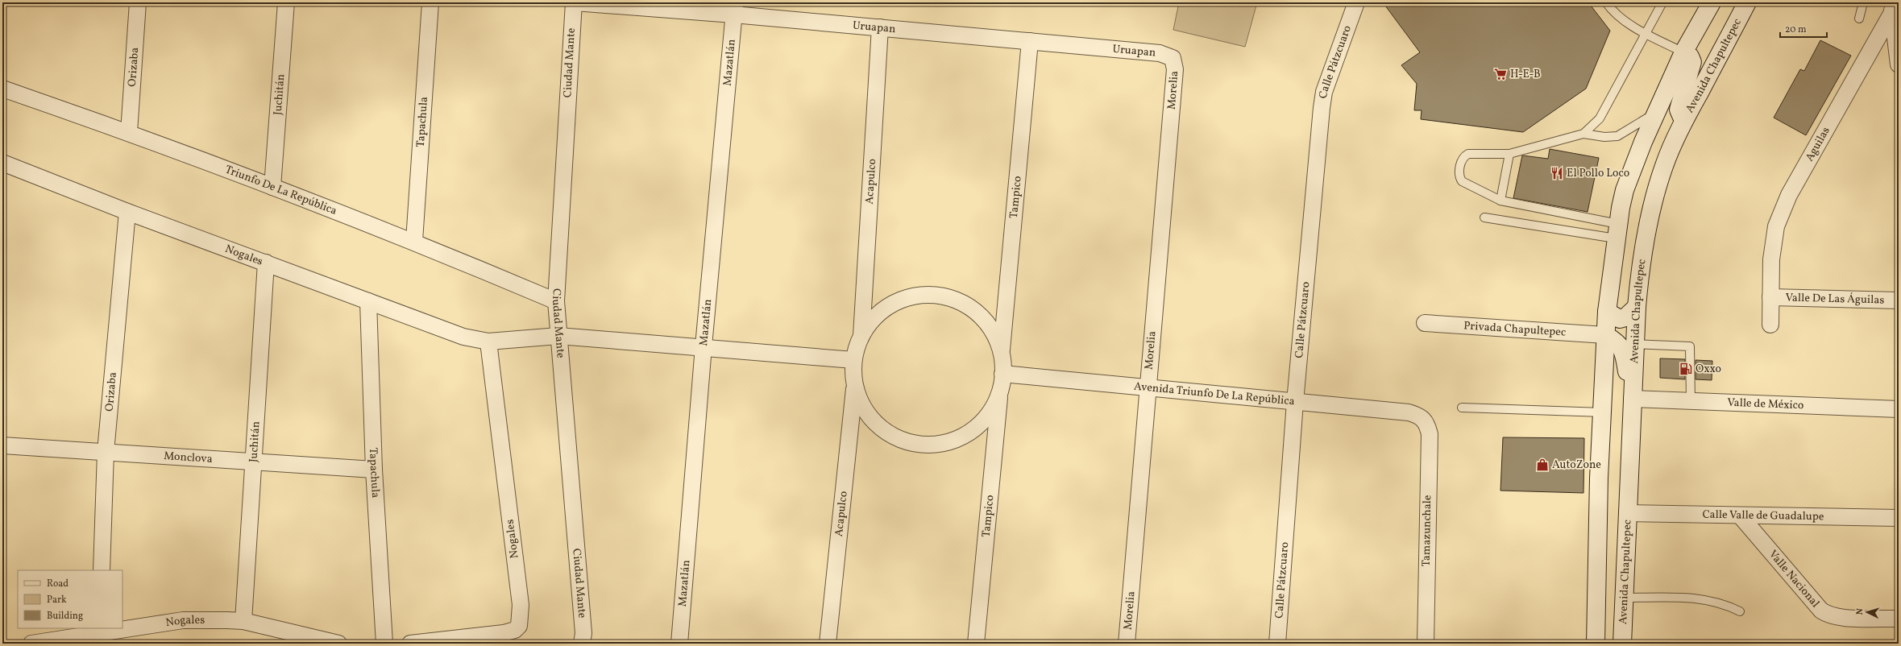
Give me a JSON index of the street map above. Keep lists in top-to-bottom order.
{
  "streets": {
    "main road": ["Avenida Chapultepec"],
    "street": [
      "Uruapan",
      "Calle Pátzcuaro",
      "Ciudad Mante",
      "Mazatlán",
      "Orizaba",
      "Morelia",
      "Juchitán",
      "Tapachula",
      "Aguilas",
      "Acapulco",
      "Triunfo De La República",
      "Tampico",
      "Nogales",
      "Valle De Las Águilas",
      "Privada Chapultepec",
      "Avenida Triunfo De La República",
      "Valle de México",
      "Monclova",
      "Calle Valle de Guadalupe",
      "Tamazunchale",
      "Valle Nacional"
    ]
  },
  "crossings": [
    ["Uruapan", "Ciudad Mante"],
    ["Uruapan", "Mazatlán"],
    ["Uruapan", "Morelia"],
    ["Uruapan", "Acapulco"],
    ["Uruapan", "Tampico"],
    ["Calle Pátzcuaro", "Avenida Triunfo De La República"],
    ["Ciudad Mante", "Triunfo De La República"],
    ["Ciudad Mante", "Nogales"],
    ["Avenida Chapultepec", "Valle de México"],
    ["Avenida Chapultepec", "Calle Valle de Guadalupe"],
    ["Orizaba", "Triunfo De La República"],
    ["Orizaba", "Nogales"],
    ["Orizaba", "Monclova"],
    ["Morelia", "Avenida Triunfo De La República"],
    ["Juchitán", "Triunfo De La República"],
    ["Juchitán", "Nogales"],
    ["Juchitán", "Monclova"],
    ["Tapachula", "Triunfo De La República"],
    ["Tapachula", "Nogales"],
    ["Tapachula", "Monclova"],
    ["Aguilas", "Valle De Las Águilas"],
    ["Tampico", "Avenida Triunfo De La República"],
    ["Avenida Triunfo De La República", "Tamazunchale"],
    ["Calle Valle de Guadalupe", "Valle Nacional"]
  ],
  "places": {
    "supermarket": ["H-E-B"],
    "restaurant": ["El Pollo Loco"],
    "fuel station": ["Oxxo"],
    "shop": ["AutoZone"]
  },
  "legend": ["Road", "Park", "Building"],
  "scale_bar": "20 m",
  "north": "left"
}
